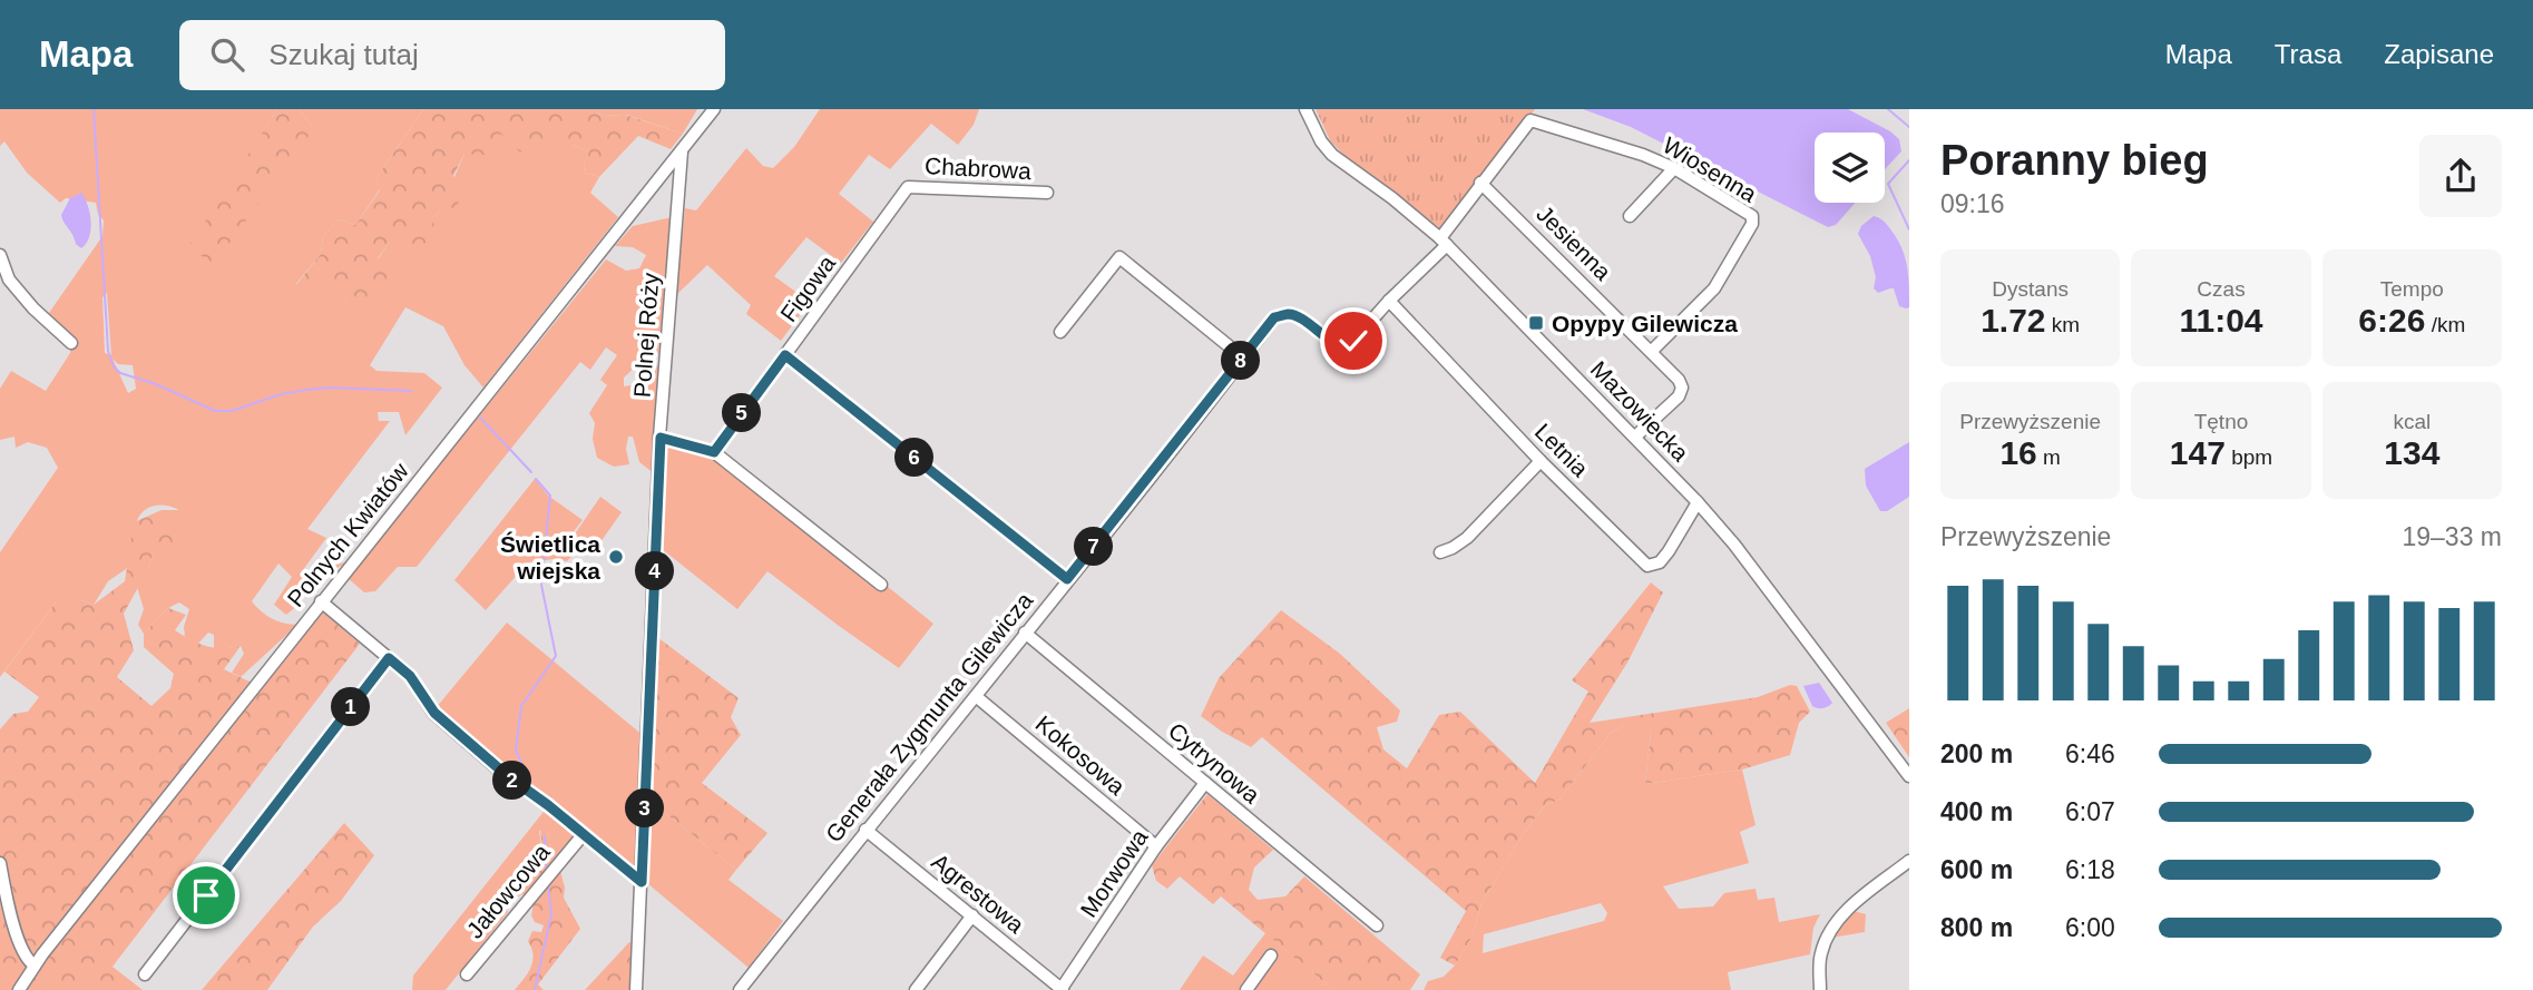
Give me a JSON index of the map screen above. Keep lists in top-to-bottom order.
{
  "streets": {
    "street": [
      "Chabrowa",
      "Wiosenna",
      "Jesienna",
      "Figowa",
      "Polnej Róży",
      "Mazowiecka",
      "Letnia",
      "Polnych Kwiatów",
      "Generała Zygmunta Gilewicza",
      "Kokosowa",
      "Cytrynowa",
      "Morwowa",
      "Jałowcowa",
      "Agrestowa"
    ]
  },
  "crossings": [
    ["Chabrowa", "Figowa"],
    ["Wiosenna", "Jesienna"],
    ["Wiosenna", "Generała Zygmunta Gilewicza"],
    ["Jesienna", "Mazowiecka"],
    ["Jesienna", "Generała Zygmunta Gilewicza"],
    ["Polnej Róży", "Polnych Kwiatów"],
    ["Mazowiecka", "Letnia"],
    ["Mazowiecka", "Generała Zygmunta Gilewicza"],
    ["Letnia", "Generała Zygmunta Gilewicza"],
    ["Generała Zygmunta Gilewicza", "Kokosowa"],
    ["Generała Zygmunta Gilewicza", "Cytrynowa"],
    ["Generała Zygmunta Gilewicza", "Agrestowa"],
    ["Kokosowa", "Morwowa"],
    ["Cytrynowa", "Morwowa"],
    ["Morwowa", "Agrestowa"]
  ],
  "places": {
    "transit": ["Opypy Gilewicza"],
    "other": ["Świetlica wiejska"]
  },
  "page": {
    "header": "Mapa",
    "search": "Szukaj tutaj",
    "nav": ["Mapa", "Trasa", "Zapisane"],
    "heading": ["Poranny bieg", "09:16"],
    "stats": [
      ["Dystans", "1.72 km"],
      ["Czas", "11:04"],
      ["Tempo", "6:26 /km"],
      ["Przewyższenie", "16 m"],
      ["Tętno", "147 bpm"],
      ["kcal", "134"]
    ],
    "pins": [
      "8",
      "5",
      "6",
      "7",
      "4",
      "1",
      "2",
      "3"
    ],
    "chart": ["Przewyższenie", "19–33 m"],
    "list": [
      {
        "name": "200 m",
        "note": "6:46"
      },
      {
        "name": "400 m",
        "note": "6:07"
      },
      {
        "name": "600 m",
        "note": "6:18"
      },
      {
        "name": "800 m",
        "note": "6:00"
      }
    ]
  }
}
